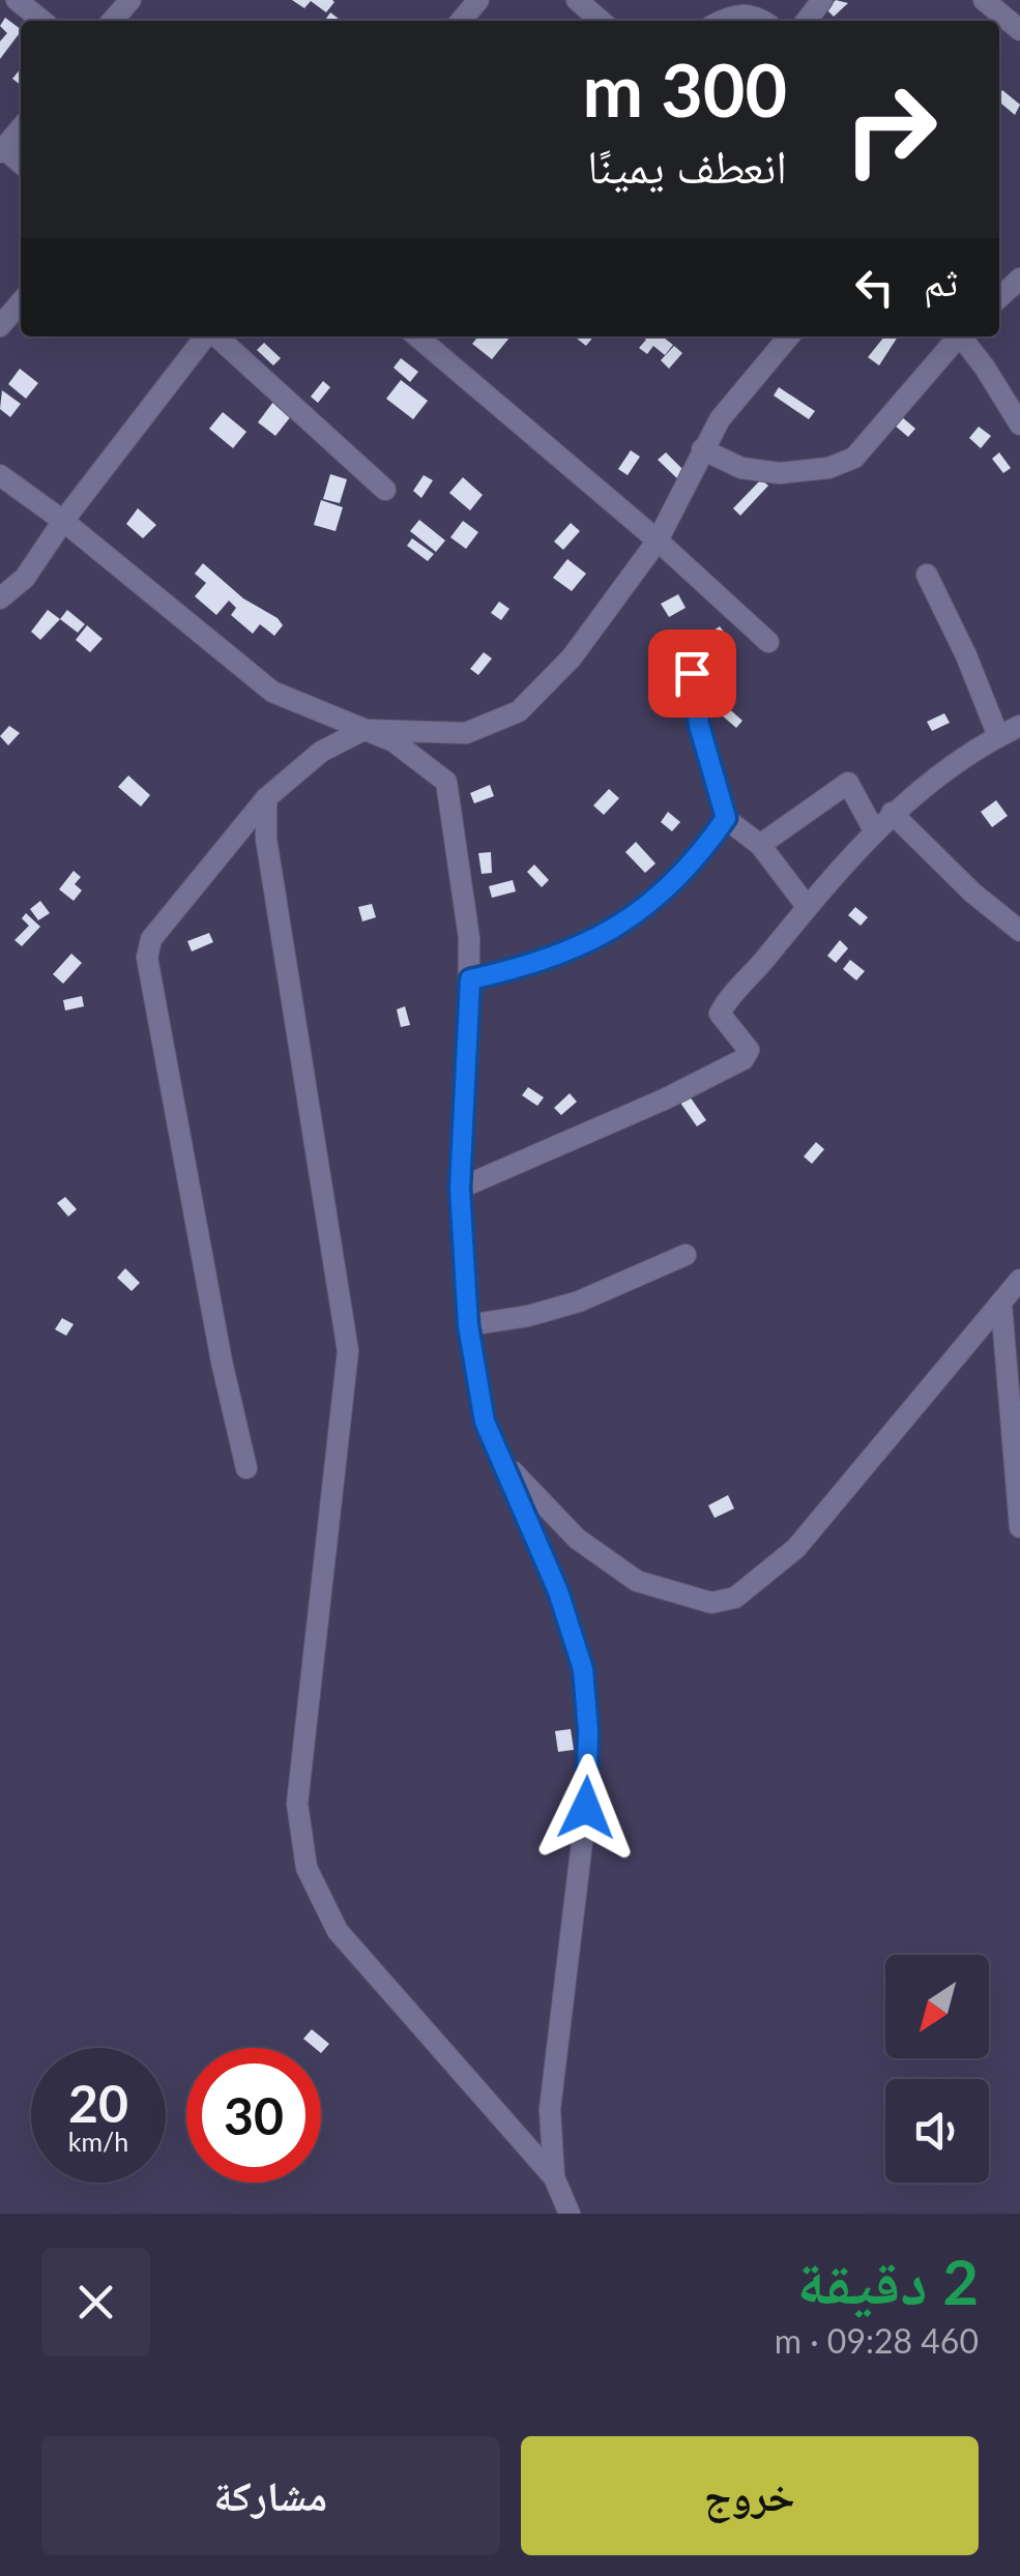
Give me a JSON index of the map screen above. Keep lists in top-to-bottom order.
{
  "north": "bottom left",
  "page": {
    "turn": ["300 m", "انعطف يمينًا"],
    "then": "ثم",
    "speed": "20 km/h",
    "limit": "30",
    "heading": ["2 دقيقة", "460 m · 09:28"],
    "buttons": ["خروج", "مشاركة"]
  }
}
